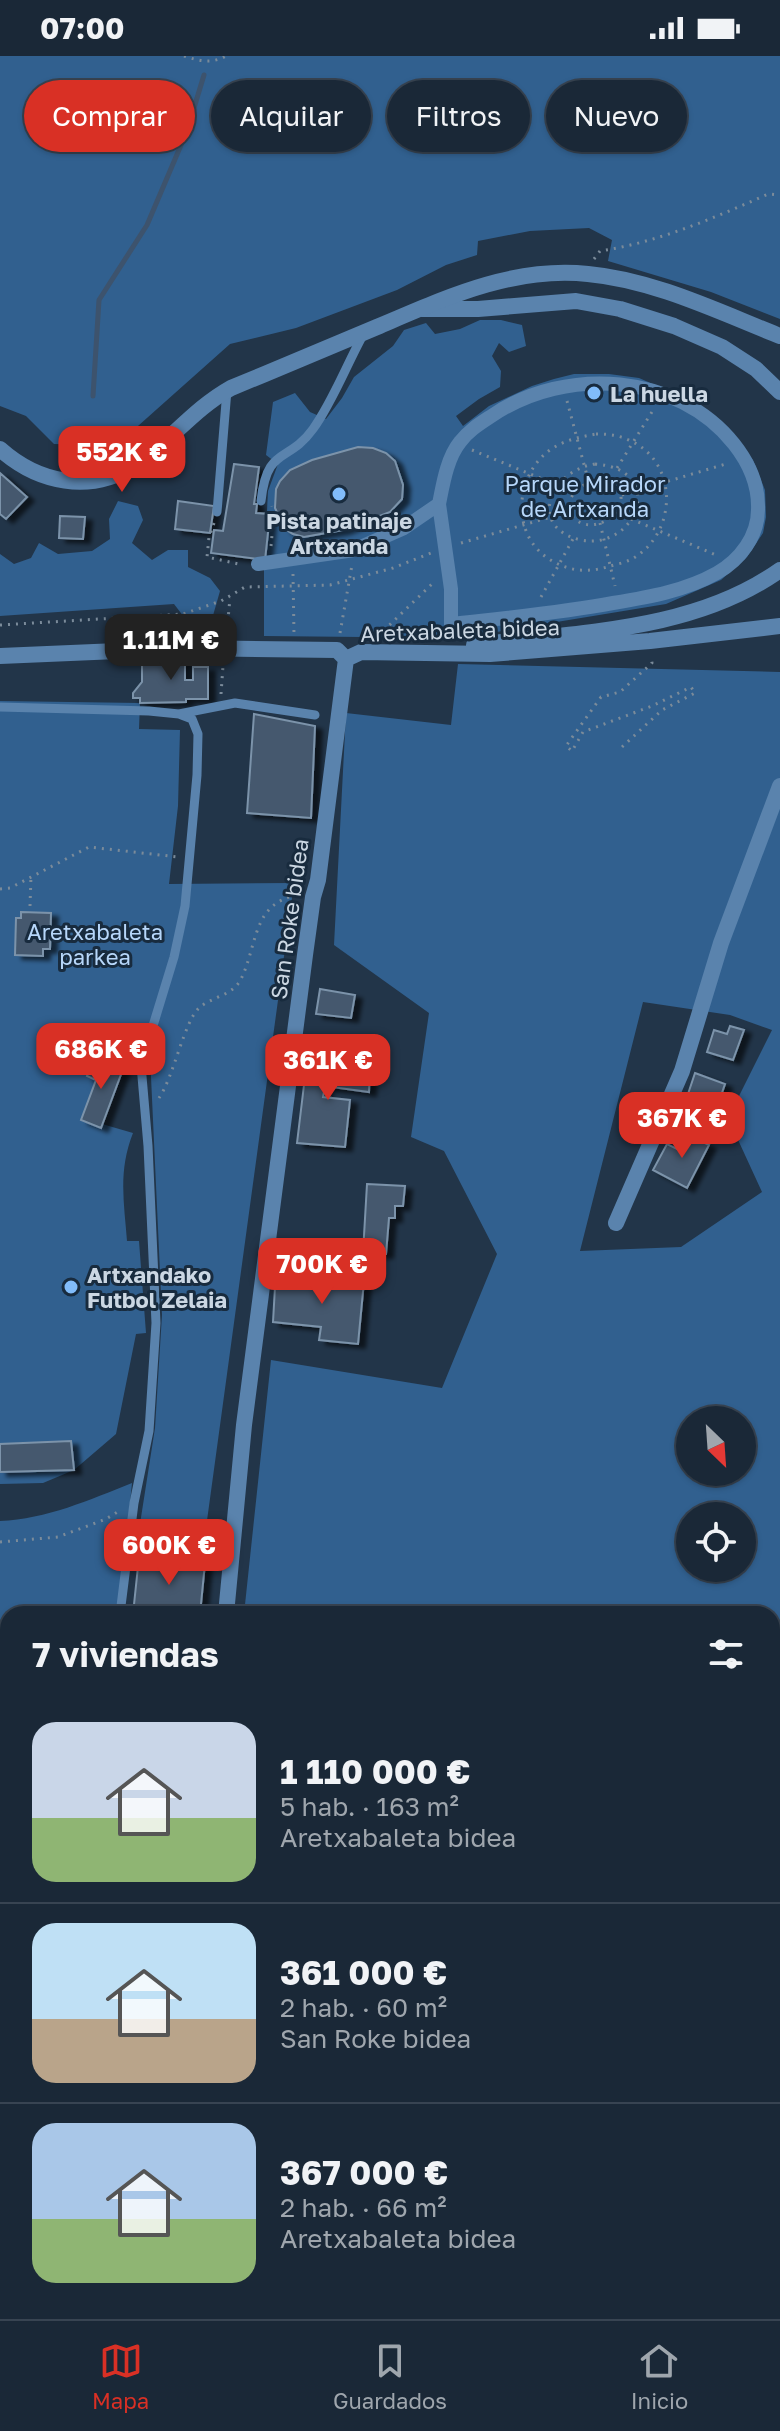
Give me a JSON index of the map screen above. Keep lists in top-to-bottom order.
{
  "streets": {
    "street": ["Aretxabaleta bidea", "San Roke bidea"]
  },
  "crossings": [
    ["Aretxabaleta bidea", "San Roke bidea"]
  ],
  "parks": ["Parque Mirador de Artxanda", "Aretxabaleta parkea"],
  "places": ["La huella", "Pista patinaje Artxanda", "Artxandako Futbol Zelaia"],
  "north": "bottom right",
  "page": {
    "status": "07:00",
    "chip": [
      "Comprar",
      "Alquilar",
      "Filtros",
      "Nuevo"
    ],
    "price": [
      "552K €",
      "1.11M €",
      "686K €",
      "361K €",
      "367K €",
      "700K €",
      "600K €"
    ],
    "heading": "7 viviendas",
    "list": [
      {
        "name": "1 110 000 €",
        "note": "5 hab. · 163 m² · Aretxabaleta bidea"
      },
      {
        "name": "361 000 €",
        "note": "2 hab. · 60 m² · San Roke bidea"
      },
      {
        "name": "367 000 €",
        "note": "2 hab. · 66 m² · Aretxabaleta bidea"
      }
    ],
    "tabs": ["Mapa", "Guardados", "Inicio"]
  }
}
